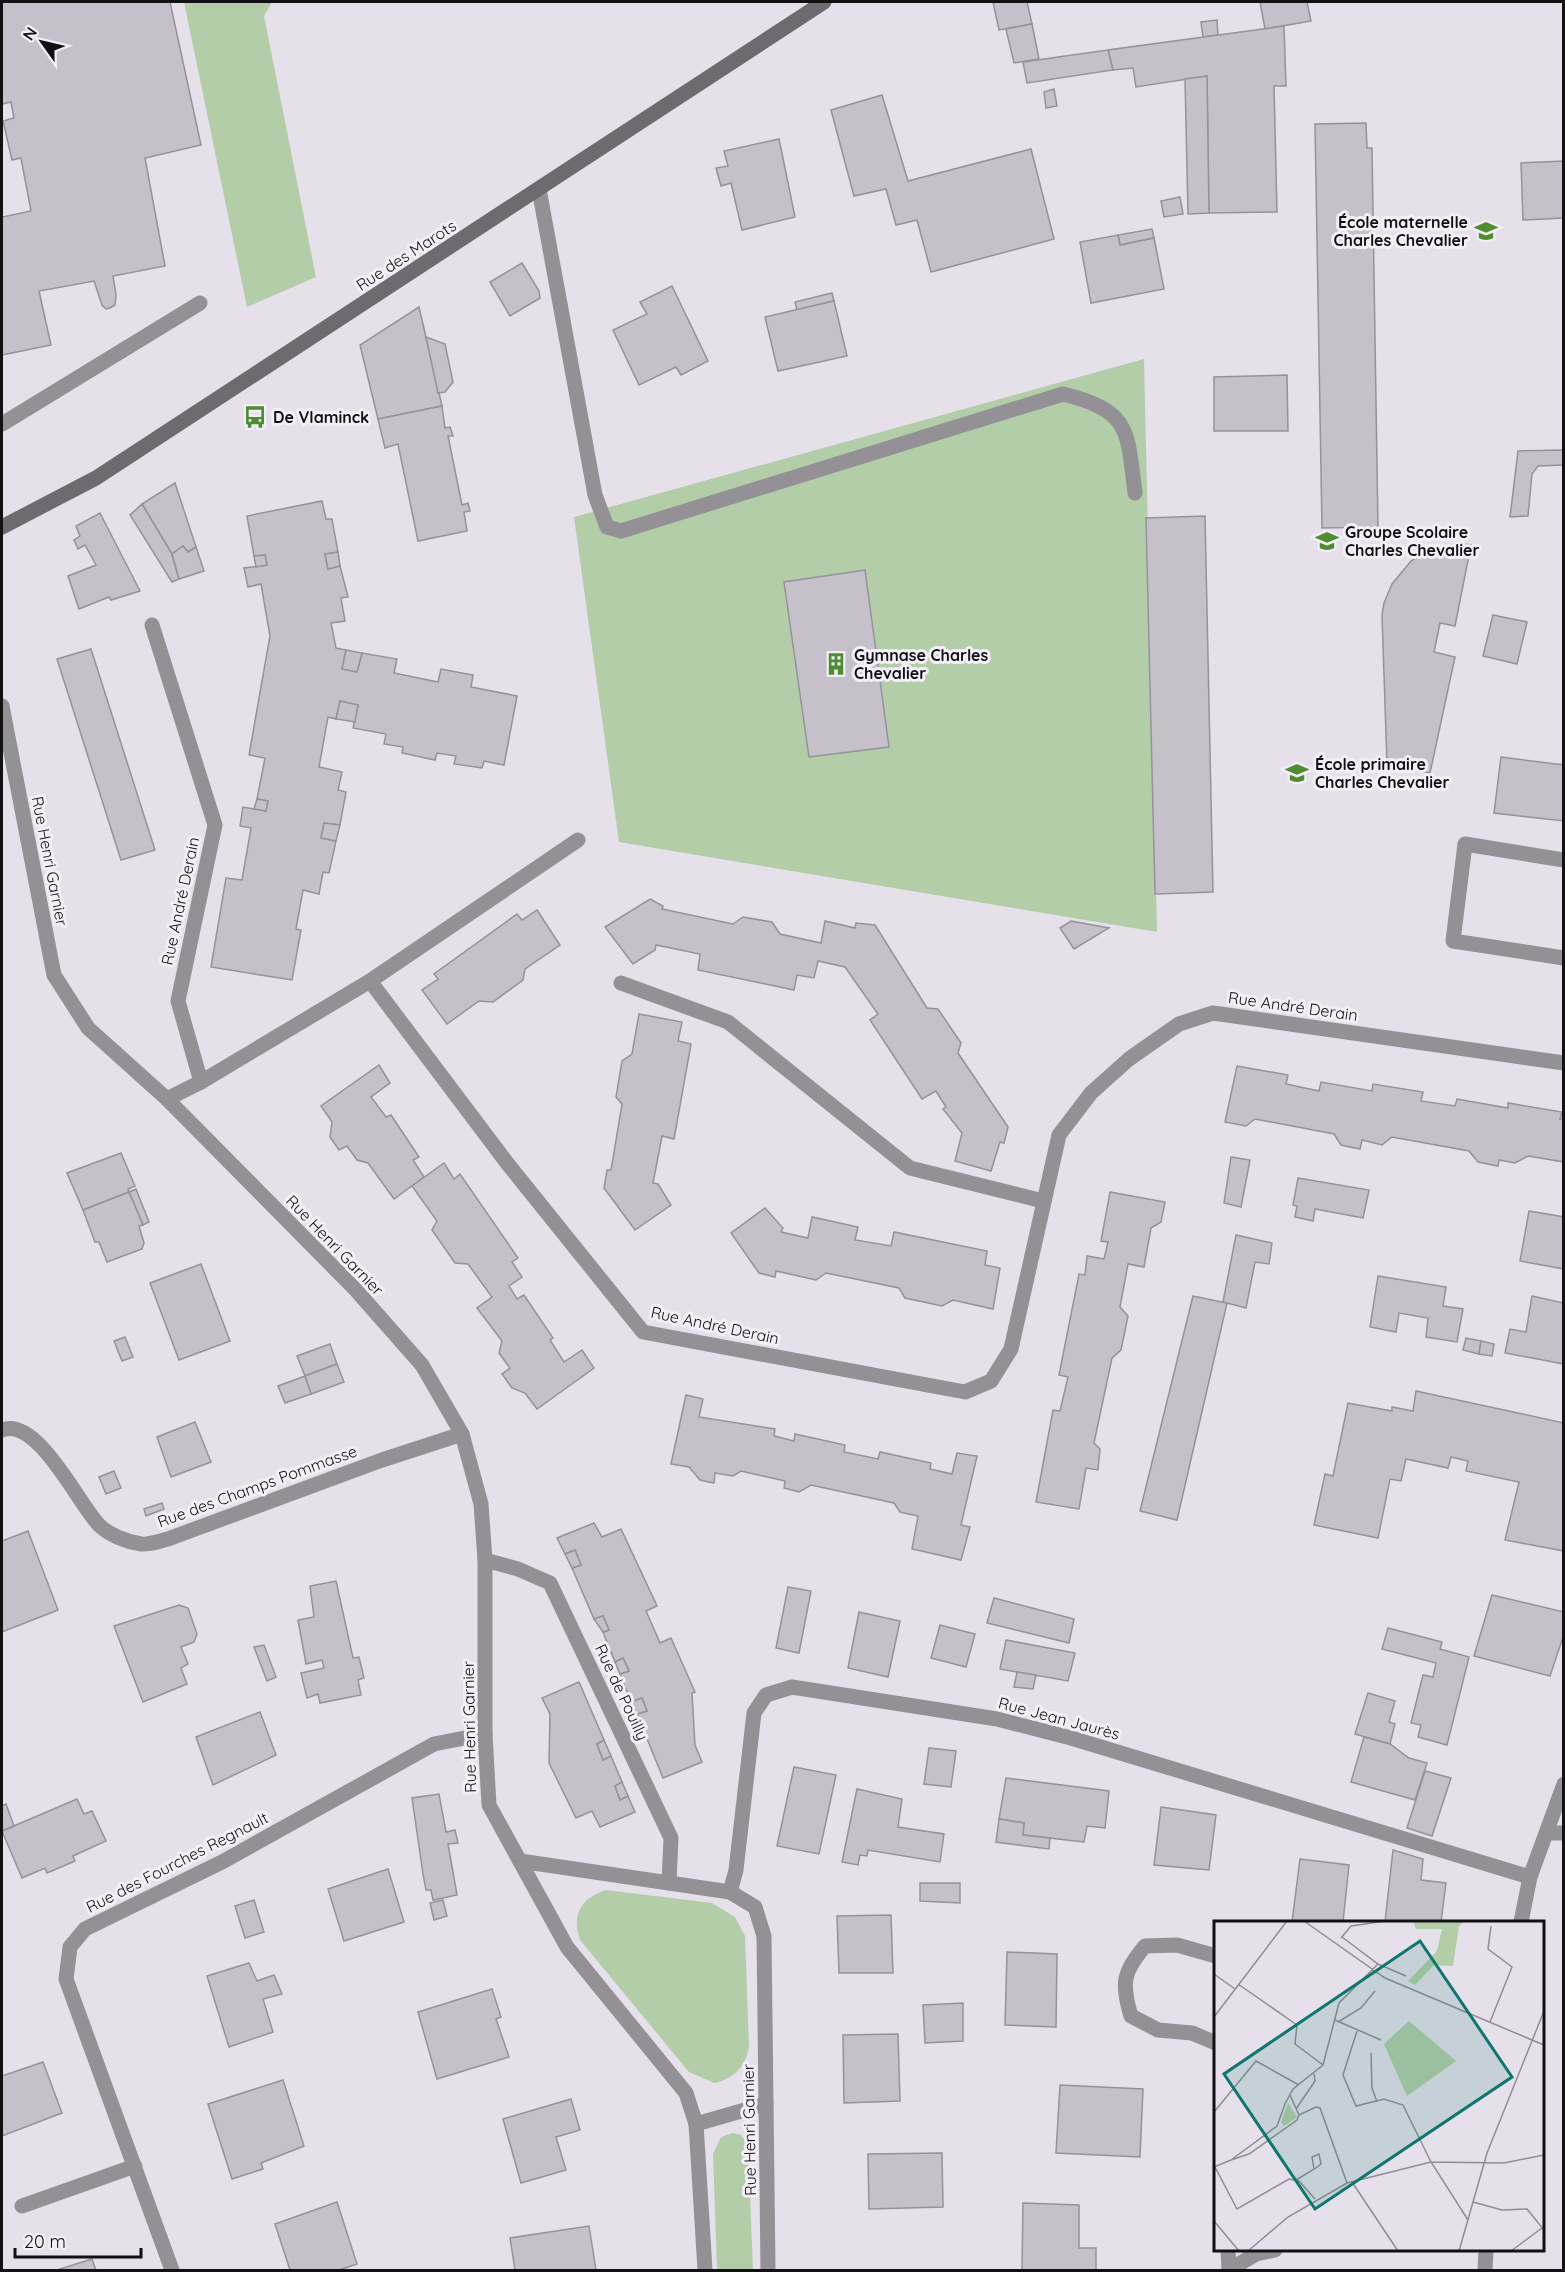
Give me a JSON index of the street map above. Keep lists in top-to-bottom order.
{
  "streets": {
    "main road": ["Rue des Marots"],
    "street": [
      "Rue Henri Garnier",
      "Rue André Derain",
      "Rue des Champs Pommasse",
      "Rue de Pouilly",
      "Rue Jean Jaurès",
      "Rue des Fourches Regnault"
    ]
  },
  "crossings": [
    ["Rue Henri Garnier", "Rue des Champs Pommasse"],
    ["Rue Henri Garnier", "Rue de Pouilly"],
    ["Rue Henri Garnier", "Rue Jean Jaurès"],
    ["Rue Henri Garnier", "Rue des Fourches Regnault"]
  ],
  "places": {
    "school or university": ["École maternelle Charles Chevalier", "Groupe Scolaire Charles Chevalier", "École primaire Charles Chevalier"],
    "bus stop": ["De Vlaminck"],
    "building": ["Gymnase Charles Chevalier"]
  },
  "scale_bar": "20 m",
  "north": "top left"
}
